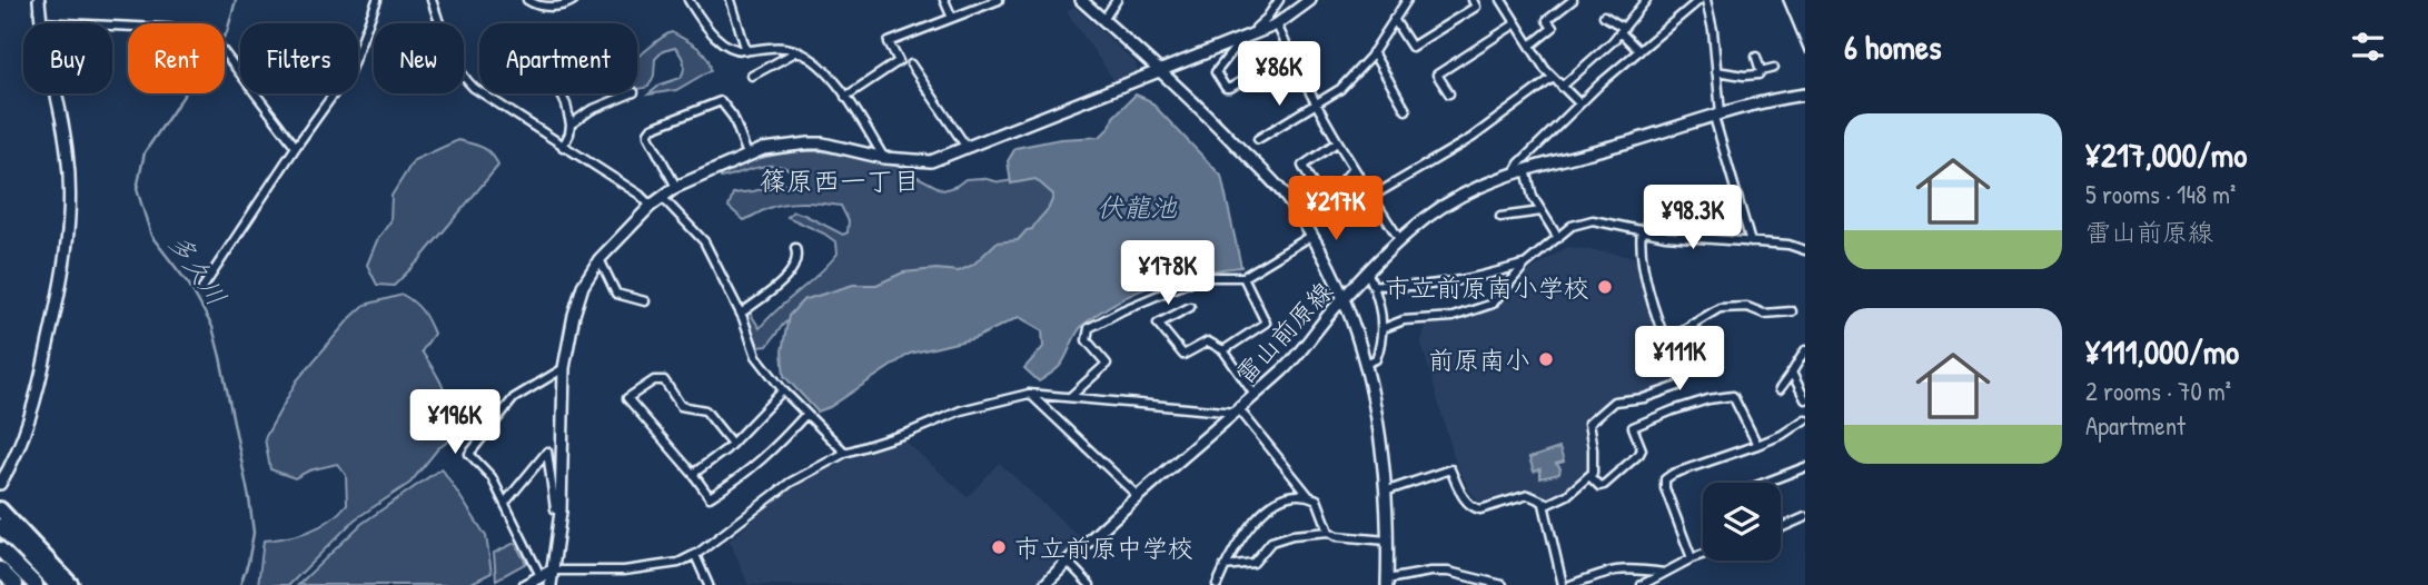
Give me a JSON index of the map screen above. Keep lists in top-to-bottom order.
{
  "streets": {
    "street": ["雷山前原線"]
  },
  "districts": ["篠原西一丁目"],
  "water": ["伏龍池", "多久川"],
  "places": ["市立前原南小学校", "前原南小", "市立前原中学校"],
  "page": {
    "heading": "6 homes",
    "chip": [
      "Buy",
      "Rent",
      "Filters",
      "New",
      "Apartment"
    ],
    "price": [
      "¥86K",
      "¥217K",
      "¥98.3K",
      "¥178K",
      "¥111K",
      "¥196K"
    ],
    "list": [
      {
        "name": "¥217,000/mo",
        "note": "5 rooms · 148 m² · 雷山前原線"
      },
      {
        "name": "¥111,000/mo",
        "note": "2 rooms · 70 m² · Apartment"
      }
    ]
  }
}
